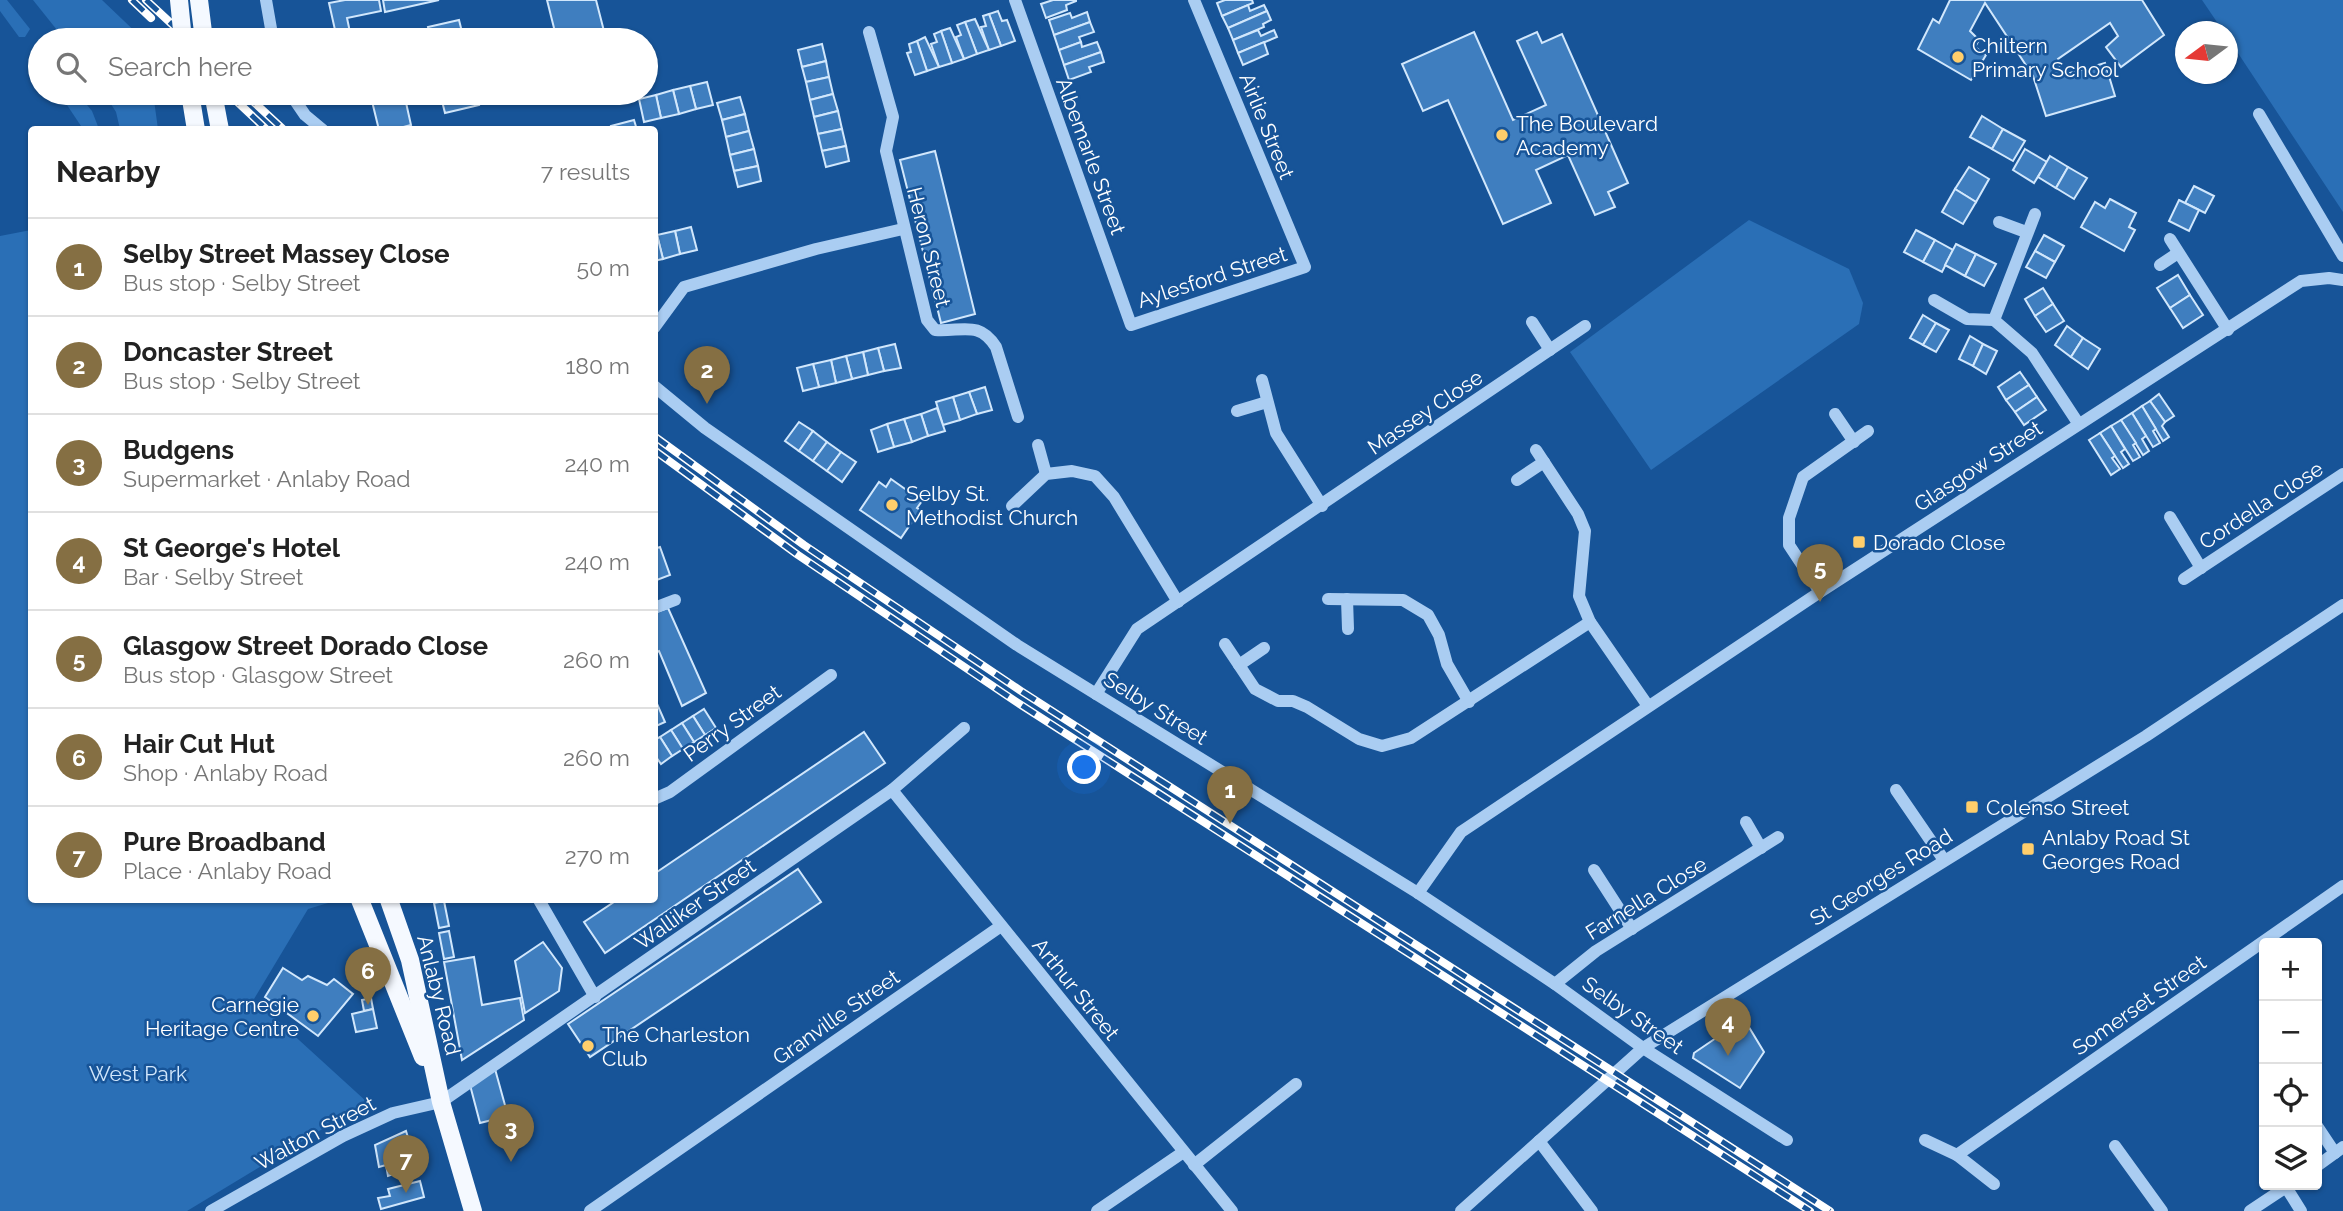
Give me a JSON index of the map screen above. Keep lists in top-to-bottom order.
{
  "streets": {
    "main road": ["Anlaby Road"],
    "street": [
      "Airlie Street",
      "Albemarle Street",
      "Heron Street",
      "Aylesford Street",
      "Massey Close",
      "Glasgow Street",
      "Cordella Close",
      "Selby Street",
      "Perry Street",
      "St Georges Road",
      "Farnella Close",
      "Walliker Street",
      "Arthur Street",
      "Somerset Street",
      "Granville Street",
      "Walton Street"
    ]
  },
  "crossings": [
    ["Airlie Street", "Aylesford Street"],
    ["Albemarle Street", "Aylesford Street"],
    ["Massey Close", "Selby Street"],
    ["Glasgow Street", "Selby Street"],
    ["Selby Street", "St Georges Road"],
    ["Selby Street", "Farnella Close"],
    ["Walliker Street", "Arthur Street"],
    ["Walliker Street", "Anlaby Road"],
    ["Walliker Street", "Walton Street"],
    ["Arthur Street", "Granville Street"],
    ["Anlaby Road", "Walton Street"]
  ],
  "parks": ["West Park"],
  "places": {
    "other": [
      "Chiltern Primary School",
      "The Boulevard Academy",
      "Selby St. Methodist Church",
      "Carnegie Heritage Centre",
      "The Charleston Club"
    ],
    "transit": ["Dorado Close", "Colenso Street", "Anlaby Road St Georges Road"]
  },
  "north": "left",
  "page": {
    "search": "Search here",
    "heading": ["Nearby", "7 results"],
    "list": [
      {
        "mark": "1",
        "name": "Selby Street Massey Close",
        "note": "Bus stop · Selby Street",
        "value": "50 m"
      },
      {
        "mark": "2",
        "name": "Doncaster Street",
        "note": "Bus stop · Selby Street",
        "value": "180 m"
      },
      {
        "mark": "3",
        "name": "Budgens",
        "note": "Supermarket · Anlaby Road",
        "value": "240 m"
      },
      {
        "mark": "4",
        "name": "St George's Hotel",
        "note": "Bar · Selby Street",
        "value": "240 m"
      },
      {
        "mark": "5",
        "name": "Glasgow Street Dorado Close",
        "note": "Bus stop · Glasgow Street",
        "value": "260 m"
      },
      {
        "mark": "6",
        "name": "Hair Cut Hut",
        "note": "Shop · Anlaby Road",
        "value": "260 m"
      },
      {
        "mark": "7",
        "name": "Pure Broadband",
        "note": "Place · Anlaby Road",
        "value": "270 m"
      }
    ],
    "pins": [
      "2",
      "5",
      "1",
      "6",
      "4",
      "3",
      "7"
    ],
    "map_buttons": ["+", "−"]
  }
}
